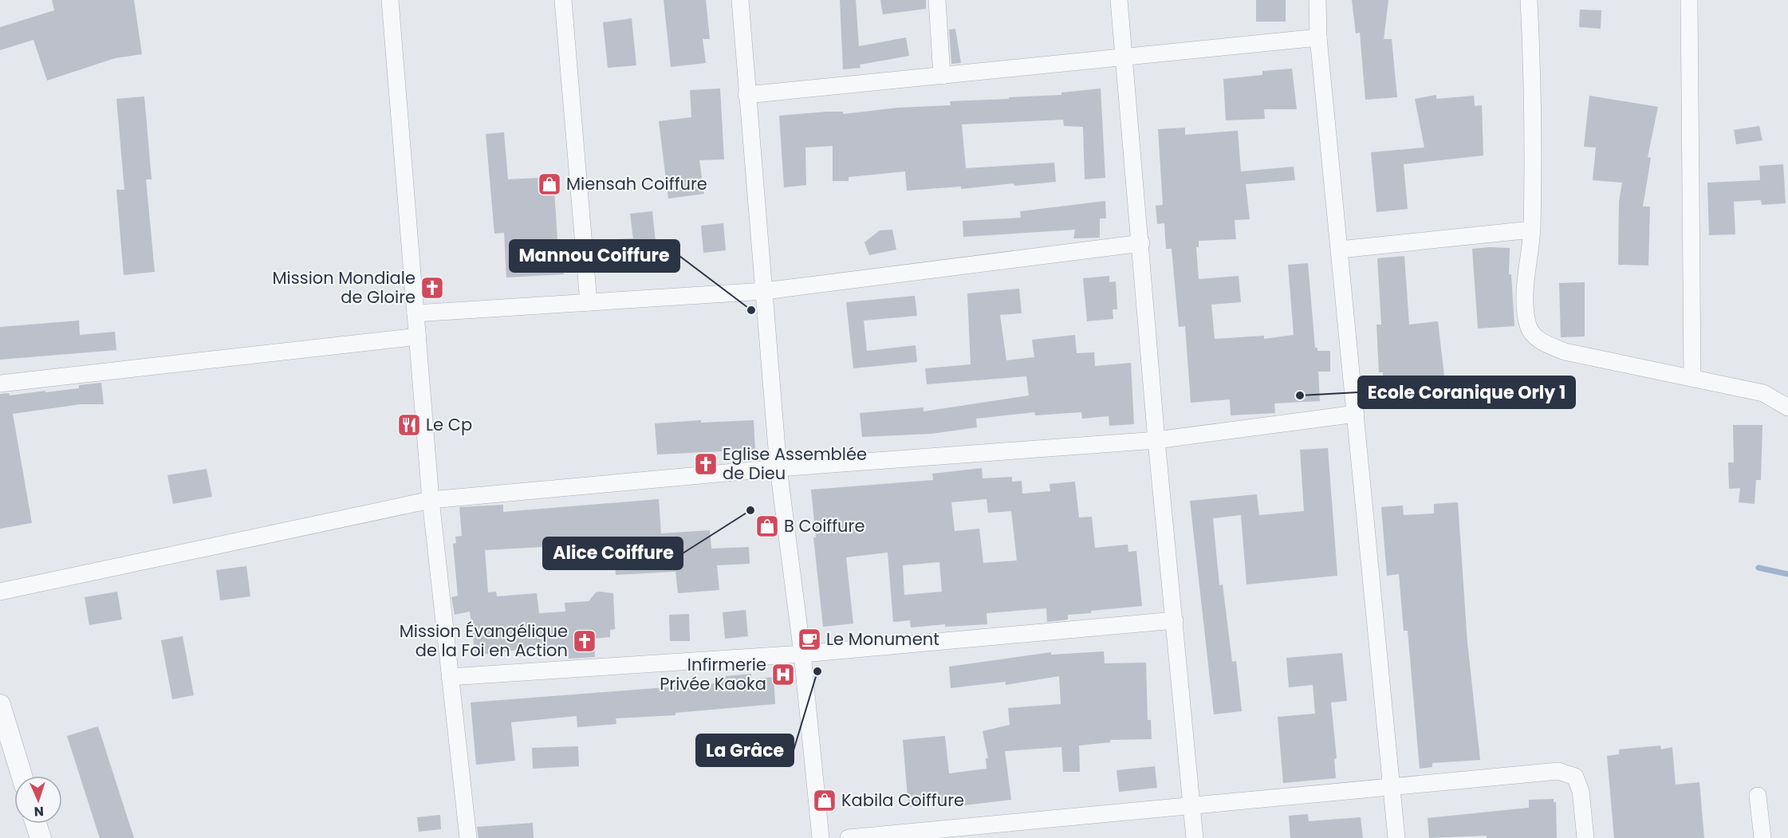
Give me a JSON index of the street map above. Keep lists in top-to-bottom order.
{
  "places": {
    "shop": ["Miensah Coiffure", "B Coiffure", "Kabila Coiffure"],
    "church": ["Mission Mondiale de Gloire", "Eglise Assemblée de Dieu", "Mission Évangélique de la Foi en Action"],
    "other": [
      "Mannou Coiffure",
      "Ecole Coranique Orly 1",
      "Alice Coiffure",
      "La Grâce"
    ],
    "restaurant": ["Le Cp"],
    "cafe": ["Le Monument"],
    "hospital": ["Infirmerie Privée Kaoka"]
  },
  "north": "bottom"
}
